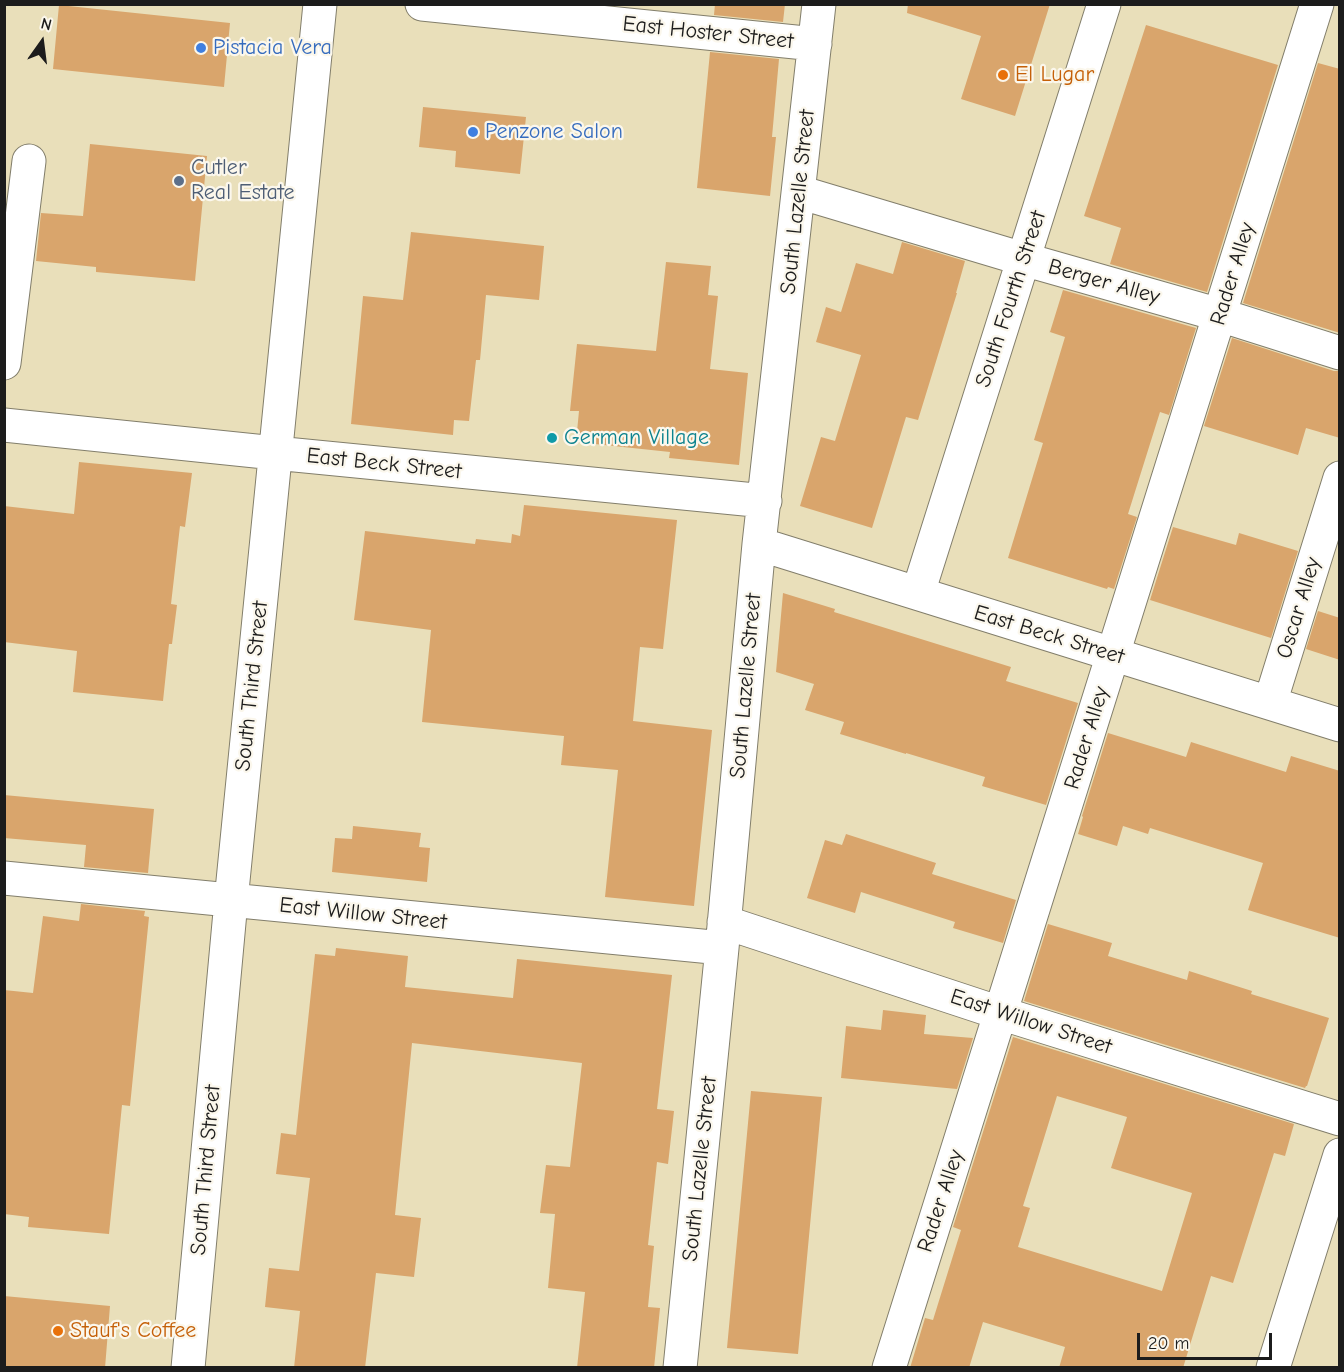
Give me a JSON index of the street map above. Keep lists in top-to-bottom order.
{
  "streets": {
    "street": [
      "East Hoster Street",
      "South Lazelle Street",
      "Rader Alley",
      "Berger Alley",
      "South Fourth Street",
      "East Beck Street",
      "Oscar Alley",
      "South Third Street",
      "East Willow Street"
    ]
  },
  "crossings": [
    ["East Hoster Street", "South Lazelle Street"],
    ["South Lazelle Street", "Berger Alley"],
    ["South Lazelle Street", "East Beck Street"],
    ["South Lazelle Street", "East Willow Street"],
    ["Rader Alley", "Berger Alley"],
    ["Rader Alley", "East Beck Street"],
    ["Rader Alley", "East Willow Street"],
    ["Berger Alley", "South Fourth Street"],
    ["South Fourth Street", "East Beck Street"],
    ["East Beck Street", "Oscar Alley"],
    ["East Beck Street", "South Third Street"],
    ["South Third Street", "East Willow Street"]
  ],
  "places": [
    "Pistacia Vera",
    "El Lugar",
    "Penzone Salon",
    "Cutler Real Estate",
    "German Village",
    "Stauf's Coffee"
  ],
  "scale_bar": "20 m",
  "north": "top"
}
